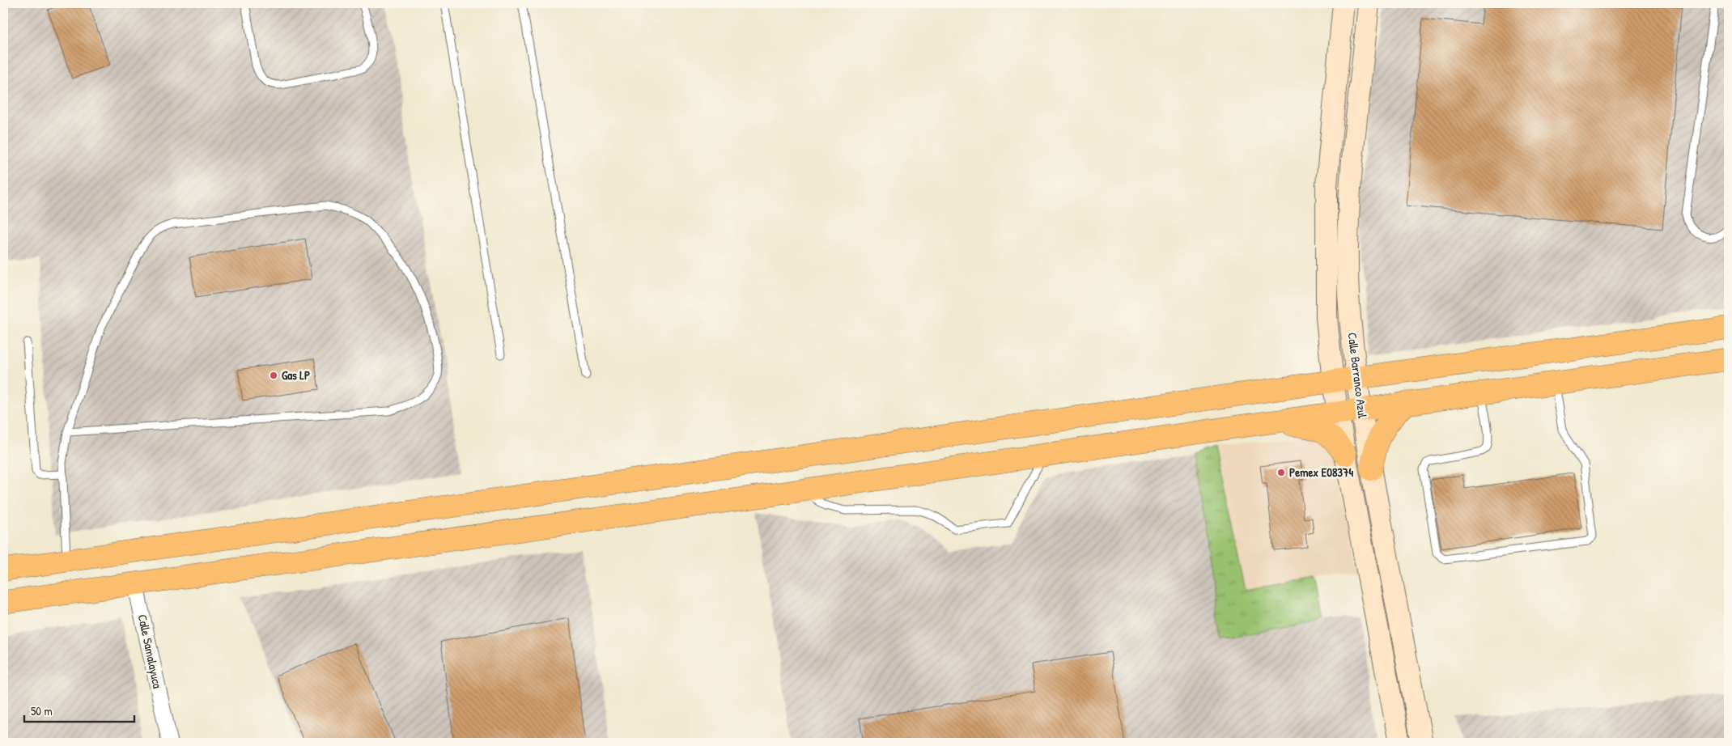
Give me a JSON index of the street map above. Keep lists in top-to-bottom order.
{
  "streets": {
    "main road": ["Calle Barranco Azul"],
    "street": ["Calle Samalayuca"]
  },
  "places": ["Gas LP", "Pemex E08374"],
  "scale_bar": "50 m"
}
